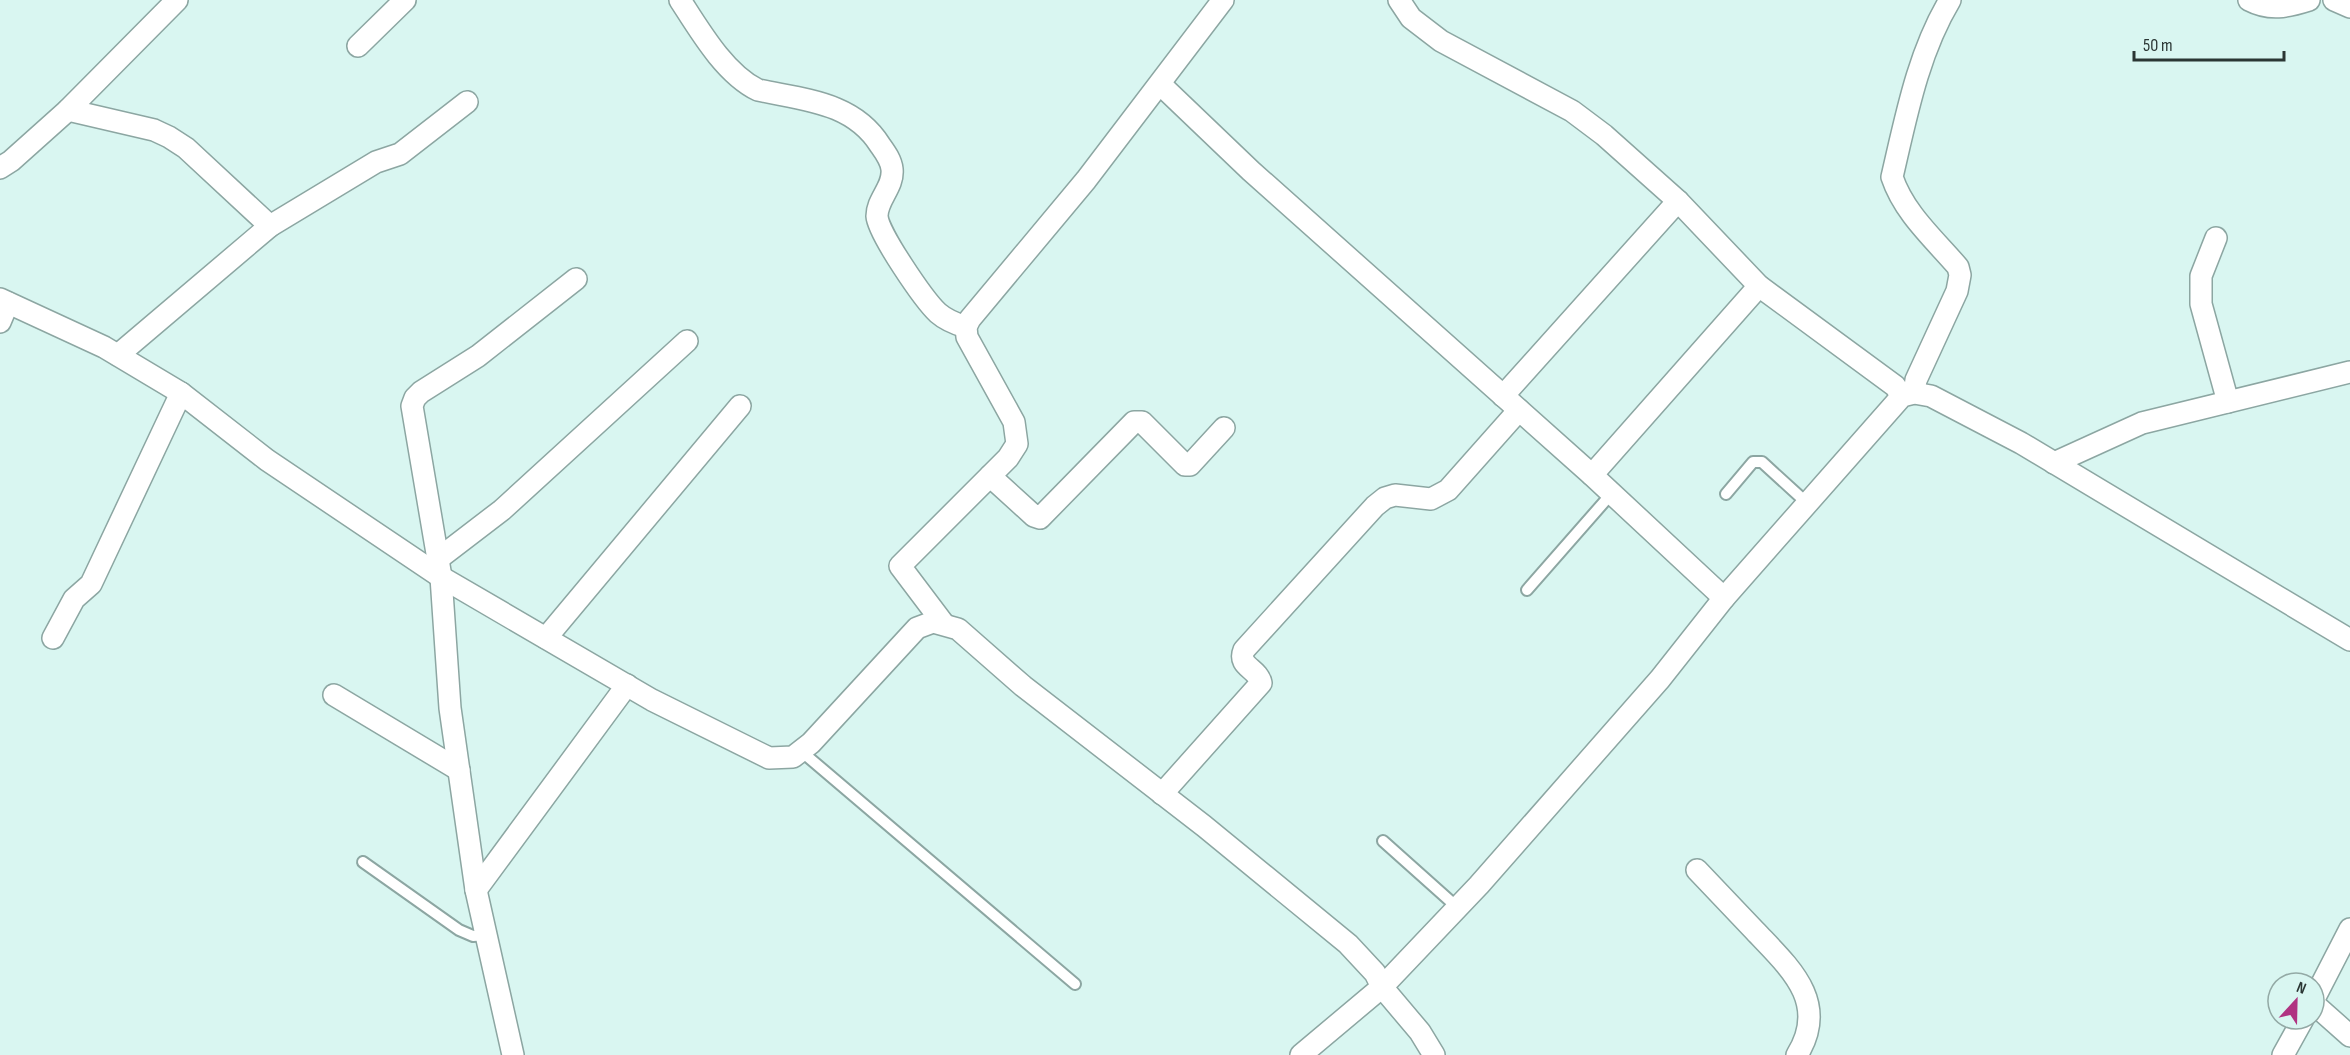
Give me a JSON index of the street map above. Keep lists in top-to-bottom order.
{
  "scale_bar": "50 m",
  "north": "top"
}
